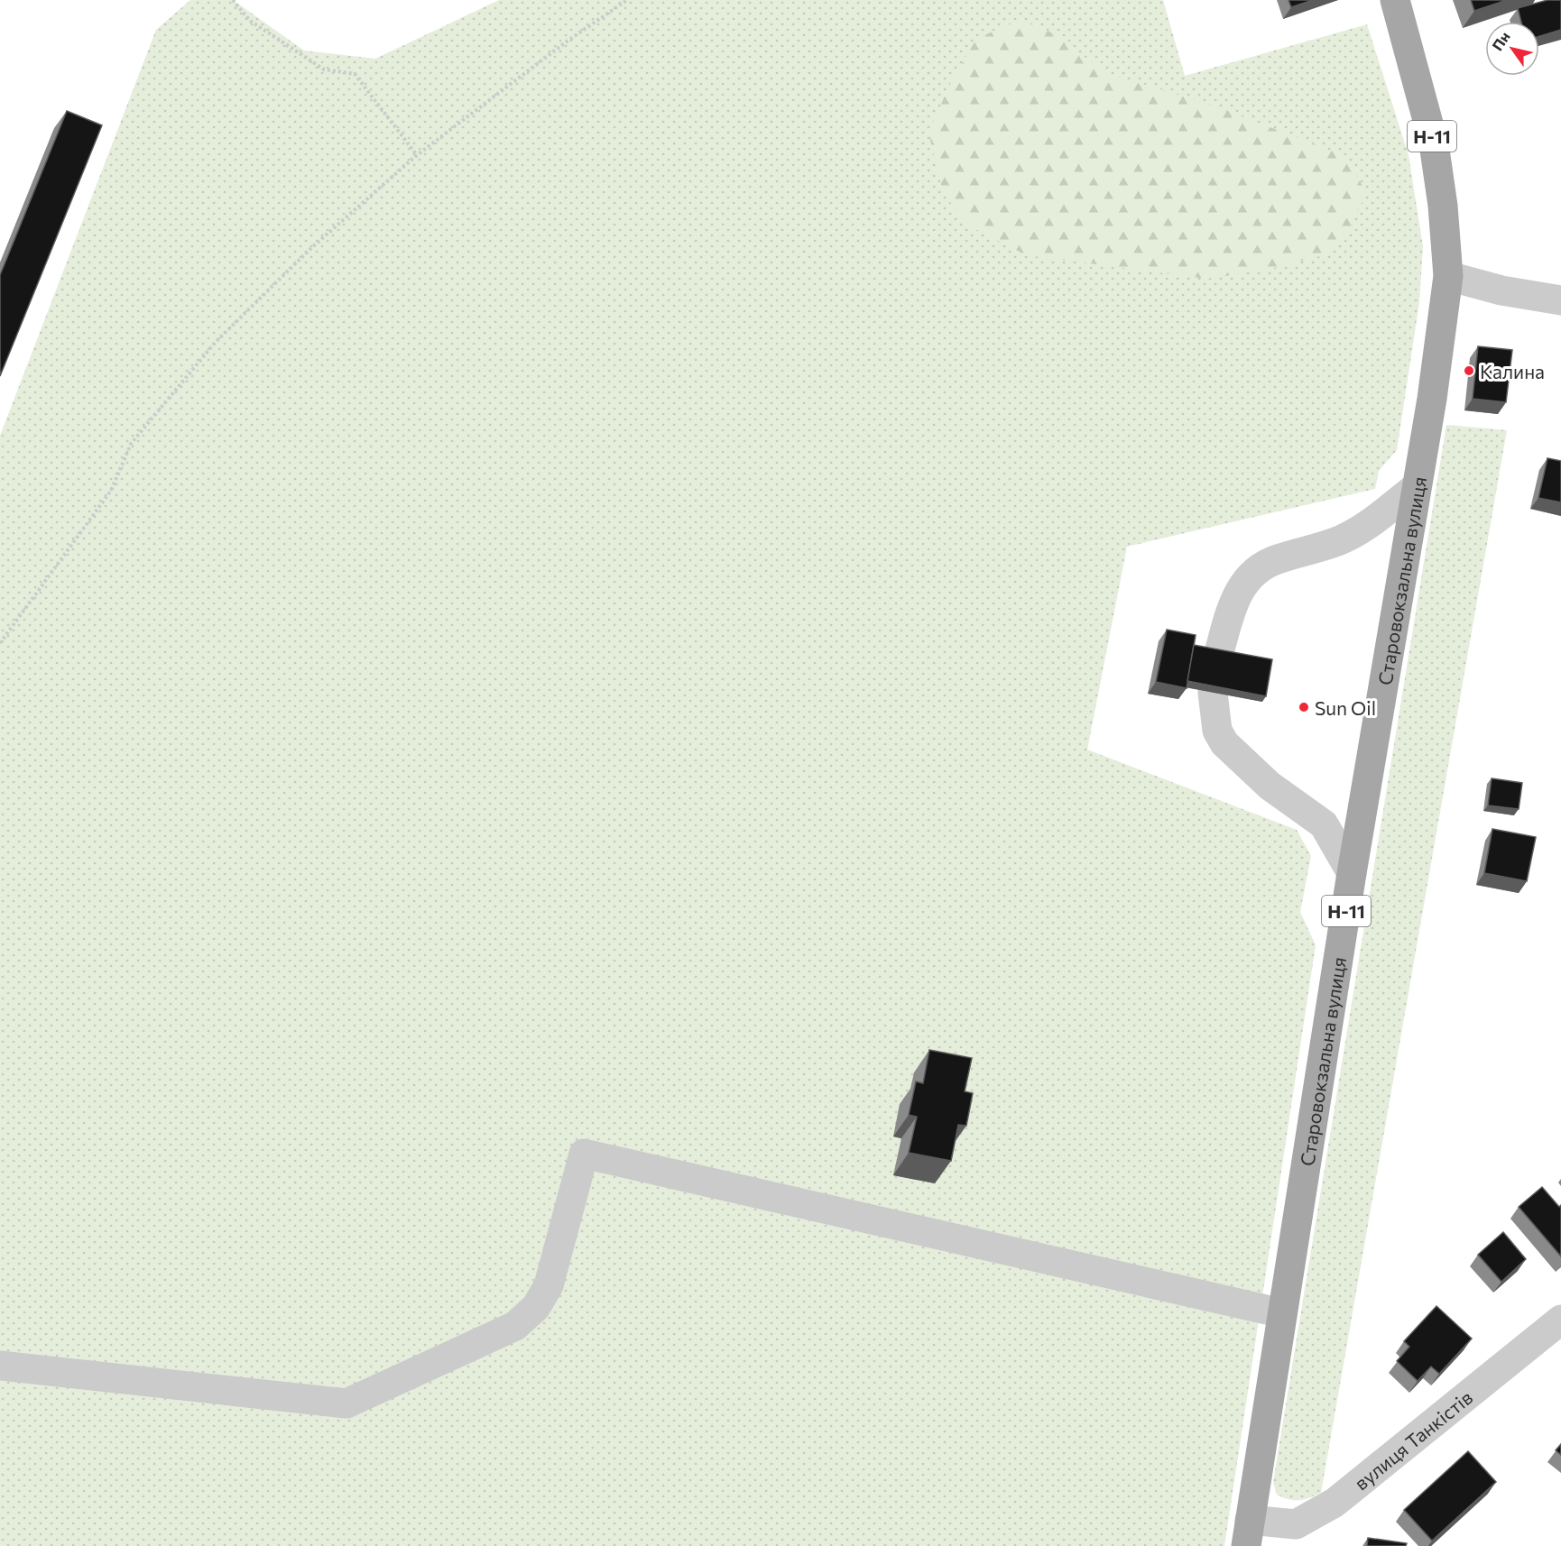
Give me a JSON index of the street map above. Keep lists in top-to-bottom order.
{
  "streets": {
    "main road": ["Н-11", "Старовокзальна вулиця"],
    "street": ["вулиця Танкістів"]
  },
  "crossings": [
    ["Старовокзальна вулиця", "вулиця Танкістів"]
  ],
  "places": ["Калина", "Sun Oil"],
  "north": "top left"
}
